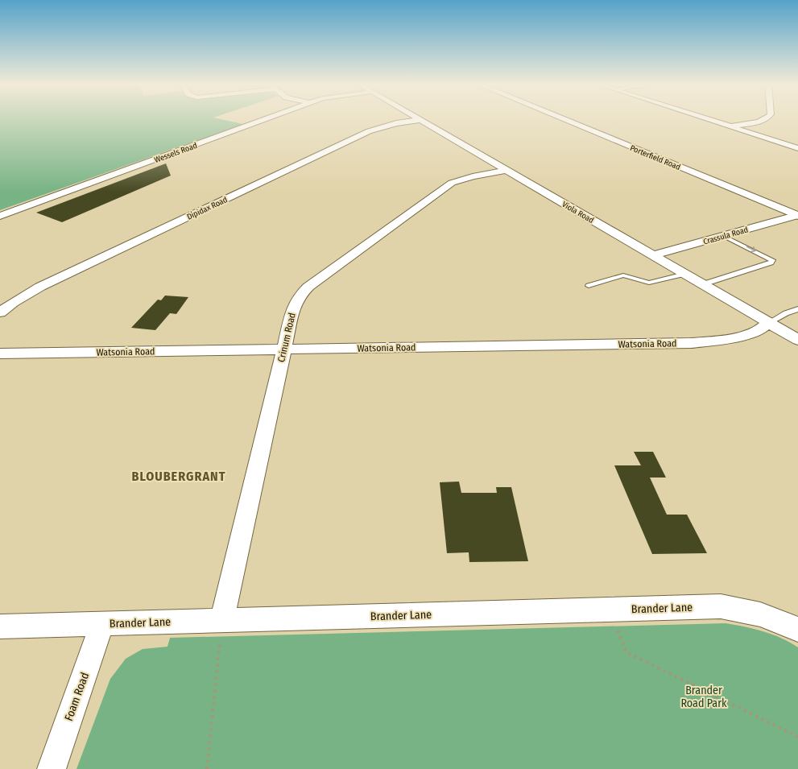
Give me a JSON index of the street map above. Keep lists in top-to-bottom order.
{
  "streets": {
    "street": [
      "Wessels Road",
      "Porterfield Road",
      "Dipidax Road",
      "Viola Road",
      "Crassula Road",
      "Crinum Road",
      "Watsonia Road",
      "Brander Lane",
      "Foam Road"
    ]
  },
  "crossings": [
    ["Porterfield Road", "Crassula Road"],
    ["Dipidax Road", "Viola Road"],
    ["Viola Road", "Crassula Road"],
    ["Viola Road", "Crinum Road"],
    ["Viola Road", "Watsonia Road"],
    ["Crinum Road", "Watsonia Road"],
    ["Crinum Road", "Brander Lane"],
    ["Brander Lane", "Foam Road"]
  ],
  "districts": ["BLOUBERGRANT"],
  "parks": ["Brander Road Park"]
}
